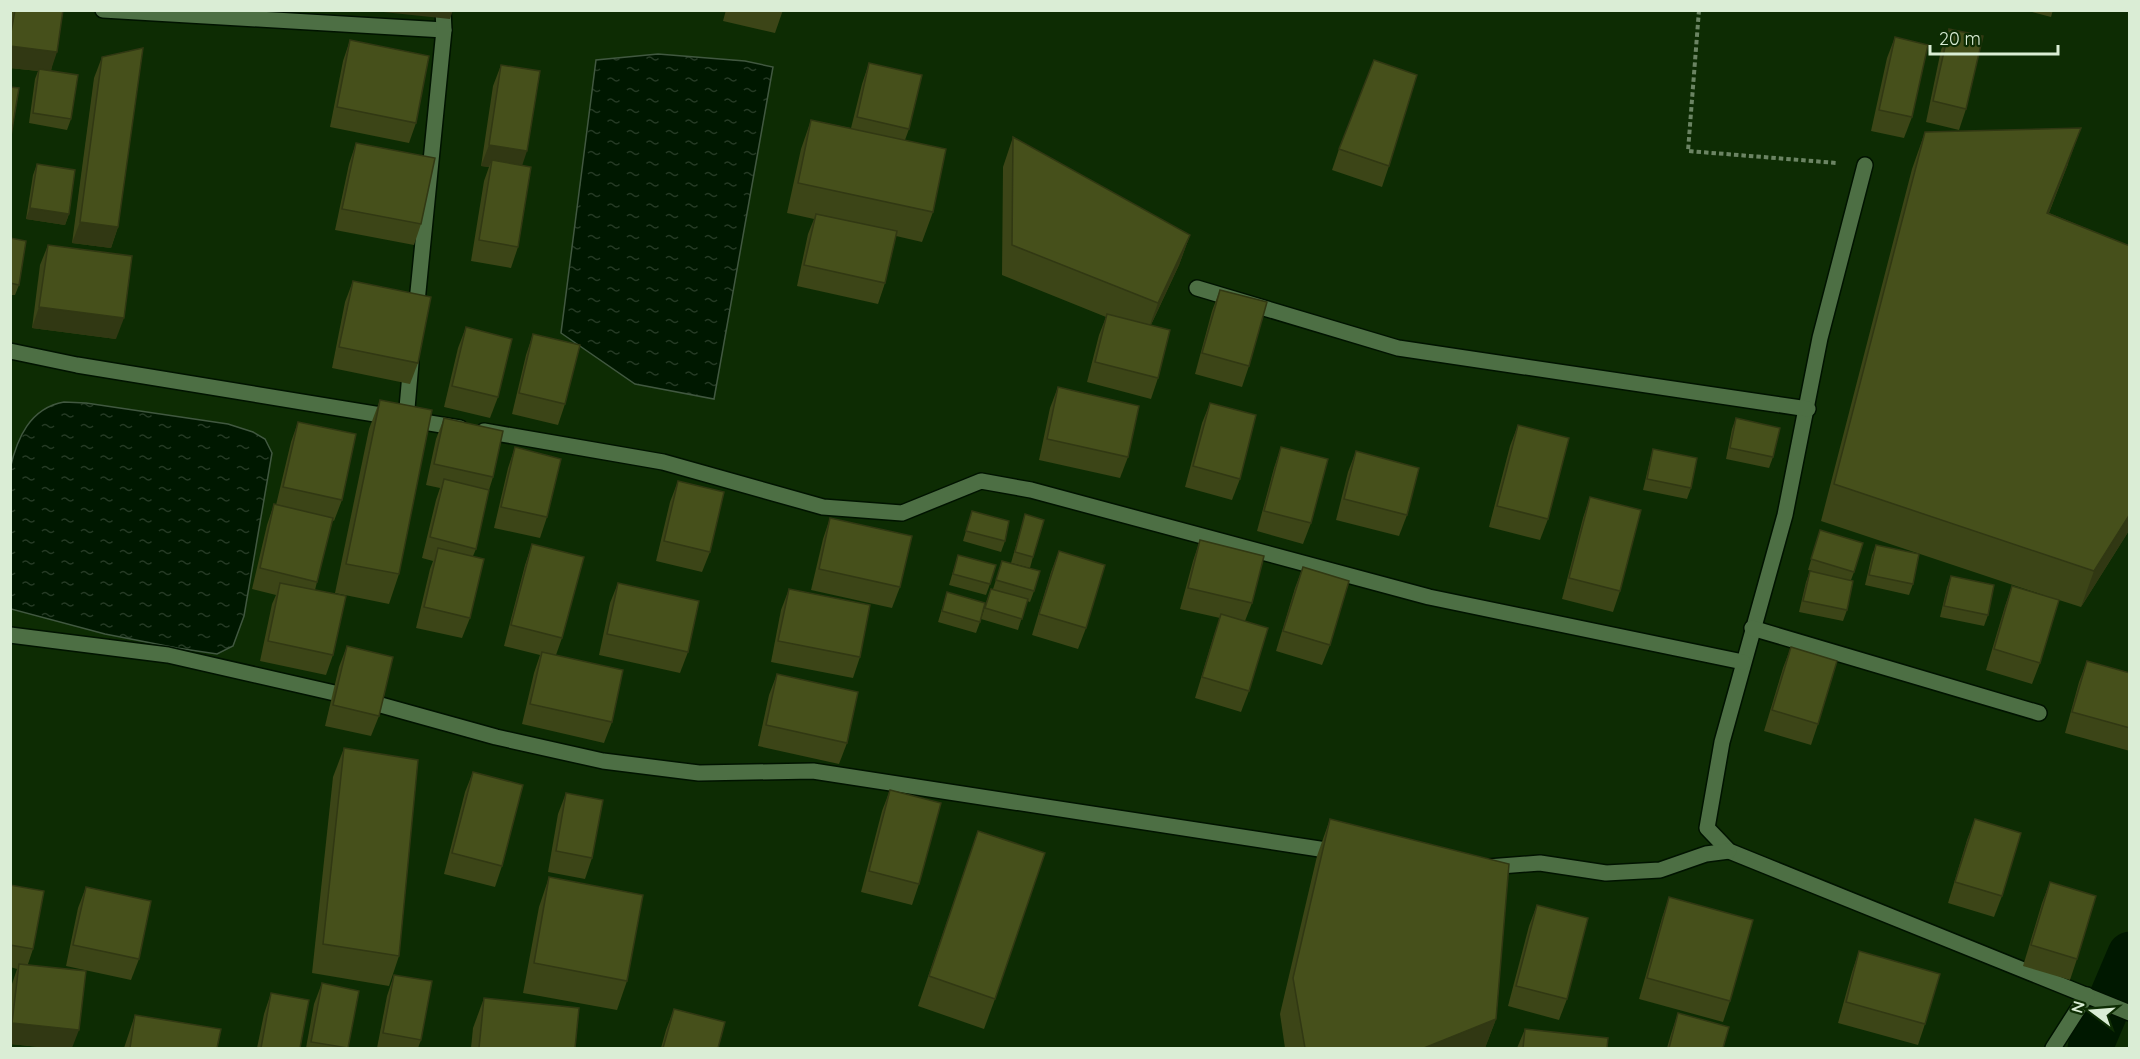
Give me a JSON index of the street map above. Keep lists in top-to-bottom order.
{
  "scale_bar": "20 m",
  "north": "left"
}
